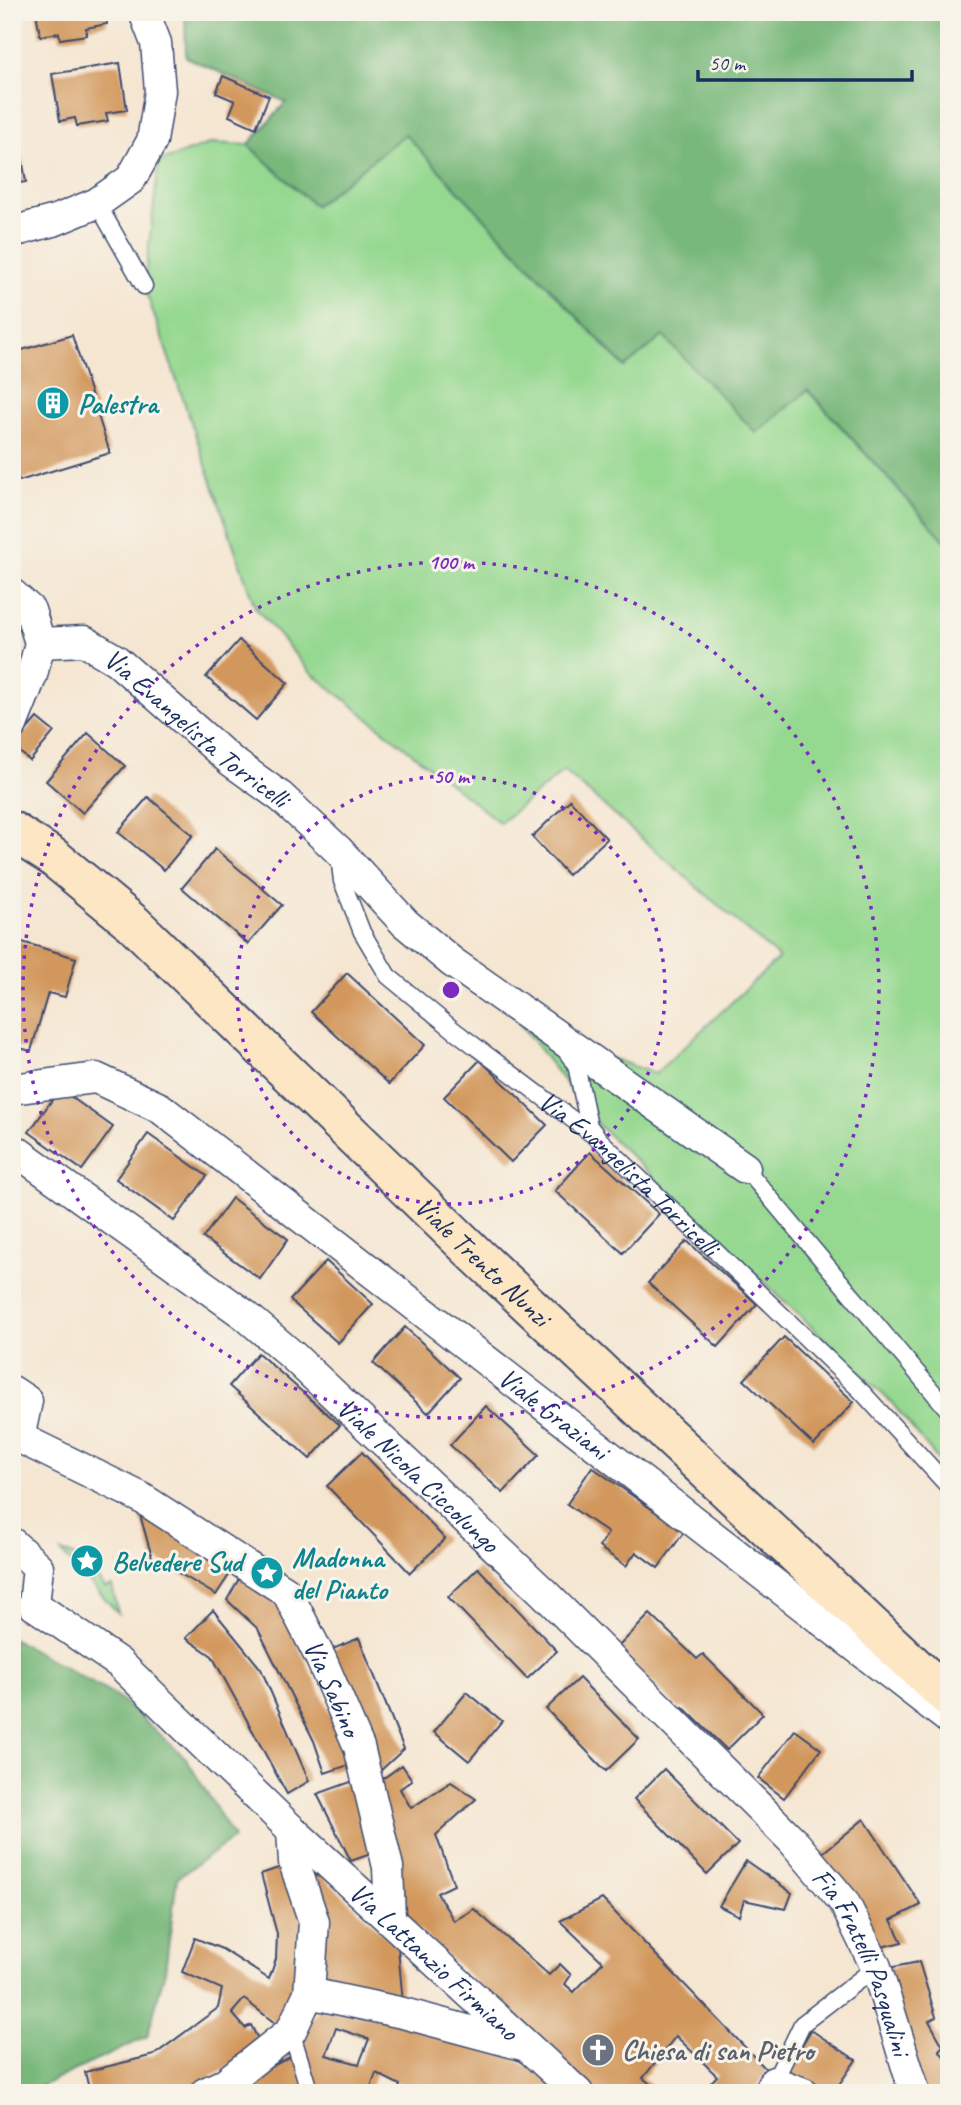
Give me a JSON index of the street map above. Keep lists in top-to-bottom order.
{
  "streets": {
    "main road": ["Viale Trento Nunzi"],
    "street": [
      "Via Evangelista Torricelli",
      "Viale Graziani",
      "Viale Nicola Ciccolungo",
      "Via Sabino",
      "Via Lattanzio Firmiano",
      "Fia Fratelli Pasqualini"
    ]
  },
  "crossings": [
    ["Viale Nicola Ciccolungo", "Fia Fratelli Pasqualini"],
    ["Via Sabino", "Via Lattanzio Firmiano"]
  ],
  "places": {
    "building": ["Palestra"],
    "place": ["Belvedere Sud", "Madonna del Pianto"],
    "church": ["Chiesa di san Pietro"]
  },
  "scale_bar": "50 m",
  "rings": ["100 m", "50 m"]
}
